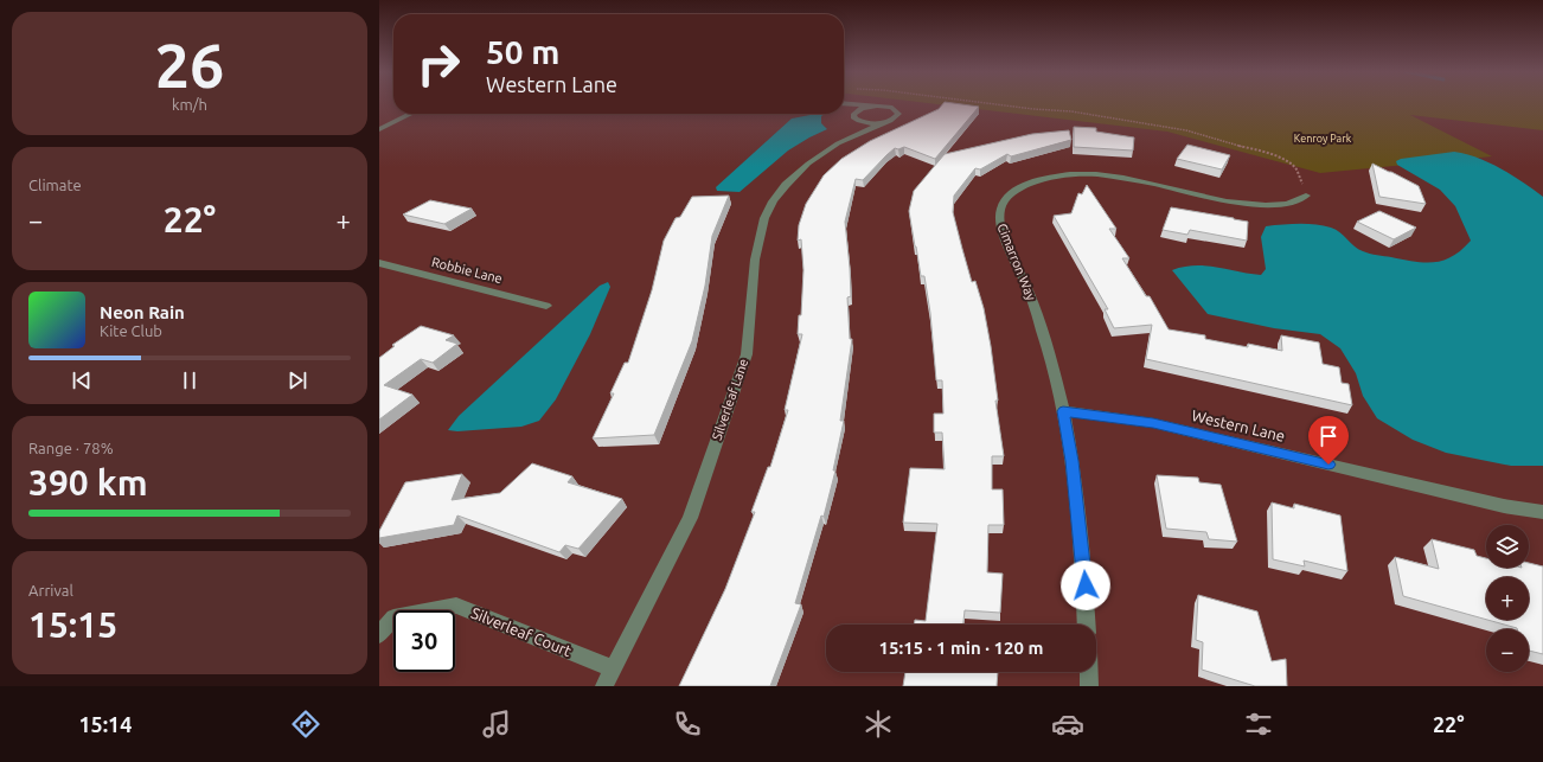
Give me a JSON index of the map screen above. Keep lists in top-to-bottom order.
{
  "streets": {
    "street": [
      "Cimarron Way",
      "Robbie Lane",
      "Silverleaf Lane",
      "Western Lane",
      "Silverleaf Court"
    ]
  },
  "crossings": [
    ["Cimarron Way", "Western Lane"],
    ["Silverleaf Lane", "Silverleaf Court"]
  ],
  "parks": ["Kenroy Park"],
  "page": {
    "tile": [
      ["26", "km/h"],
      "Climate",
      ["Range · 78%", "390 km"],
      ["Arrival", "15:15"]
    ],
    "turn": ["50 m", "Western Lane"],
    "heat": ["−", "22°", "+"],
    "song": ["Neon Rain", "Kite Club"],
    "map_buttons": ["+", "−"],
    "limit": "30",
    "trip": "15:15 · 1 min · 120 m",
    "tabs": ["15:14", "22°"]
  }
}
